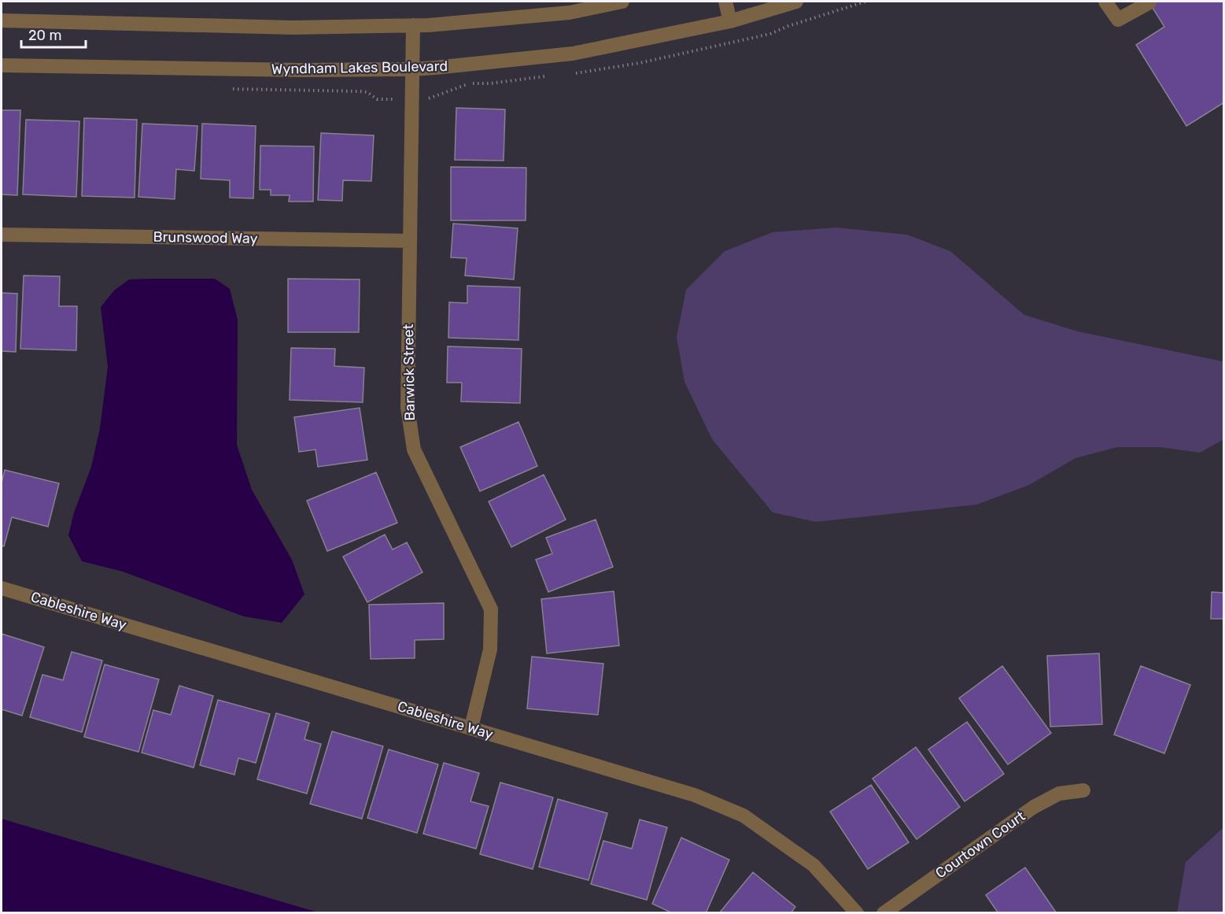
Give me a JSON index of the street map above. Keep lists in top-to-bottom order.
{
  "streets": {
    "street": [
      "Wyndham Lakes Boulevard",
      "Brunswood Way",
      "Barwick Street",
      "Cableshire Way",
      "Courtown Court"
    ]
  },
  "crossings": [
    ["Wyndham Lakes Boulevard", "Barwick Street"],
    ["Brunswood Way", "Barwick Street"],
    ["Barwick Street", "Cableshire Way"]
  ],
  "scale_bar": "20 m"
}
